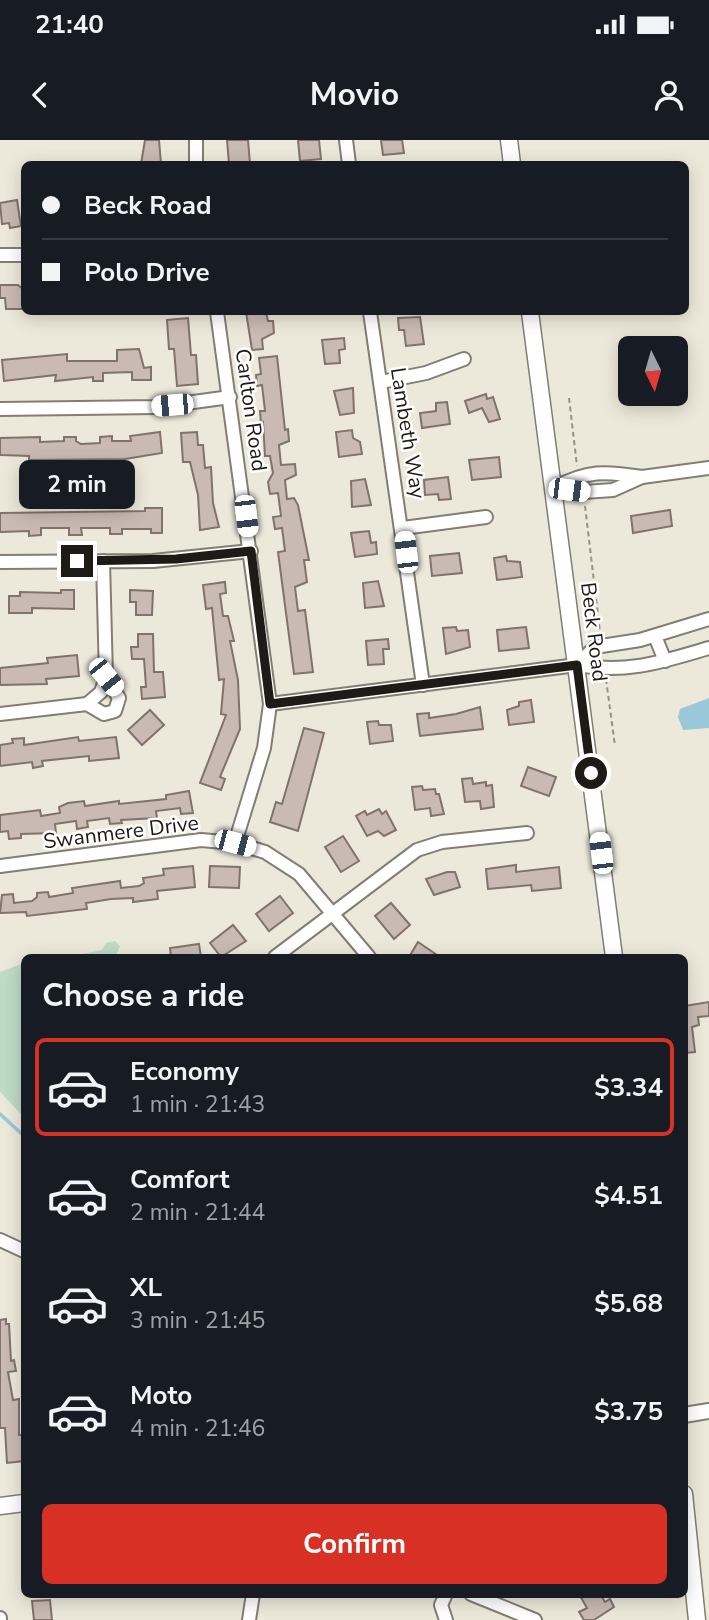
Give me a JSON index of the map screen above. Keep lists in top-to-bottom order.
{
  "streets": {
    "main road": ["Beck Road"],
    "street": ["Carlton Road", "Lambeth Way", "Swanmere Drive"]
  },
  "crossings": [
    ["Carlton Road", "Swanmere Drive"]
  ],
  "north": "bottom",
  "page": {
    "status": "21:40",
    "header": "Movio",
    "banner": ["Beck Road", "Polo Drive"],
    "bubble": "2 min",
    "heading": "Choose a ride",
    "list": [
      {
        "name": "Economy",
        "note": "1 min · 21:43",
        "value": "$3.34"
      },
      {
        "name": "Comfort",
        "note": "2 min · 21:44",
        "value": "$4.51"
      },
      {
        "name": "XL",
        "note": "3 min · 21:45",
        "value": "$5.68"
      },
      {
        "name": "Moto",
        "note": "4 min · 21:46",
        "value": "$3.75"
      }
    ],
    "buttons": "Confirm"
  }
}
